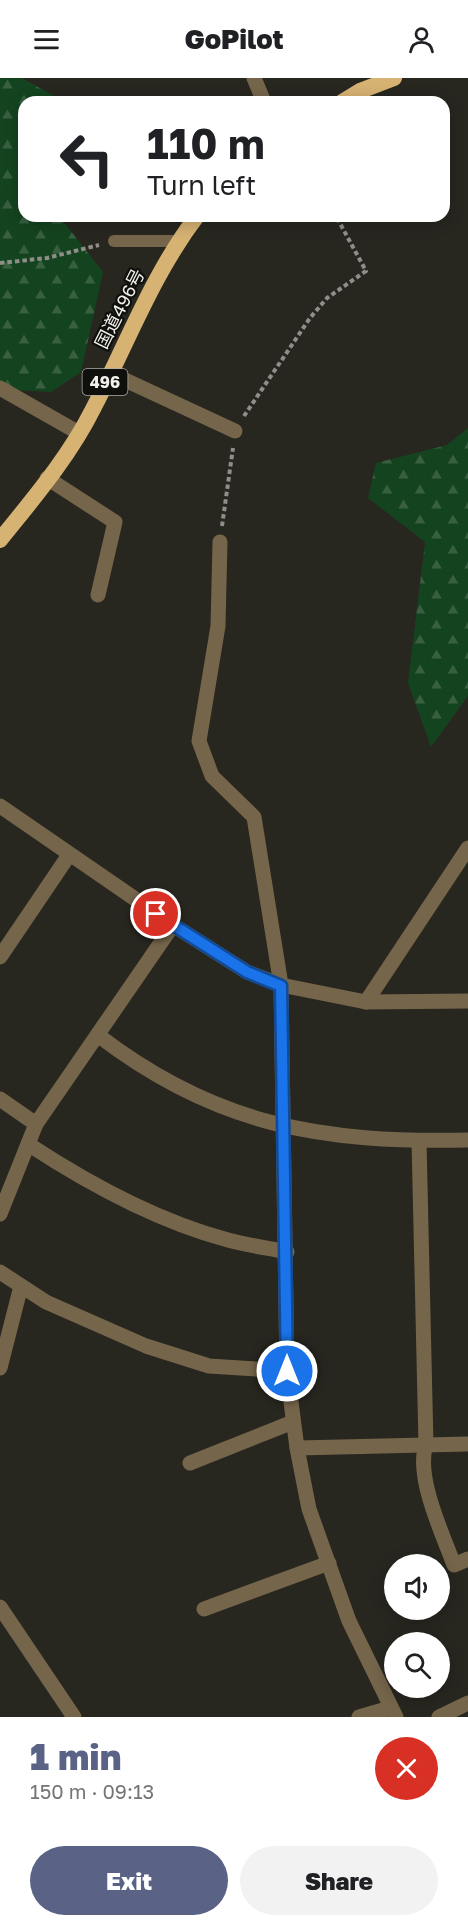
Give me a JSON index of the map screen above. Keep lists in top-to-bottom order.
{
  "streets": {
    "highway": ["国道496号", "496"]
  },
  "page": {
    "header": "GoPilot",
    "turn": ["110 m", "Turn left"],
    "heading": ["1 min", "150 m · 09:13"],
    "buttons": ["Exit", "Share"]
  }
}
